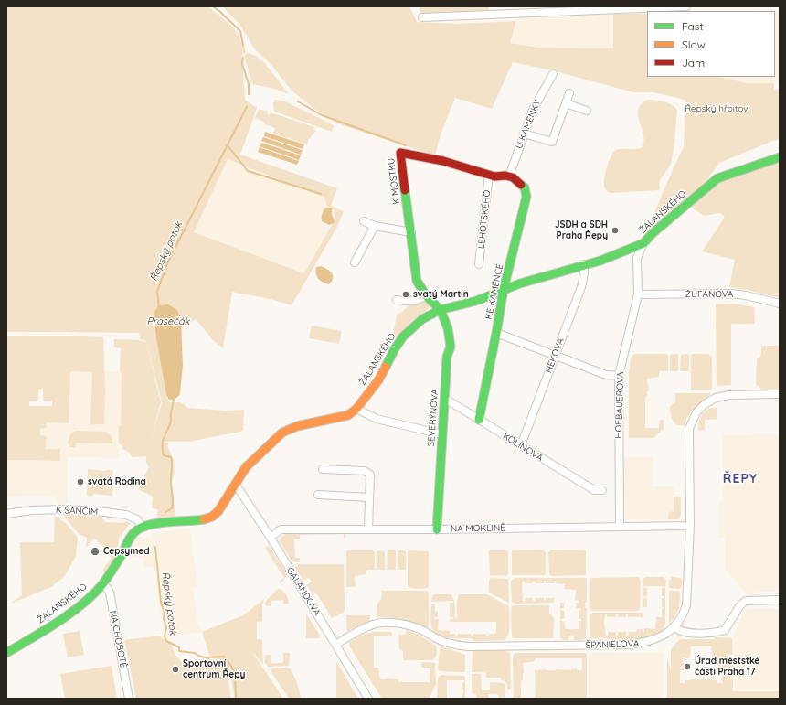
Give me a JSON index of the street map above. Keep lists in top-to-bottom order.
{
  "streets": {
    "street": [
      "U KAMÉNKY",
      "K MOSTKU",
      "ŽALANSKÉHO",
      "LEHOTSKÉHO",
      "KE KAMÉNCE",
      "ŽUFANOVA",
      "HEKOVA",
      "HOFBAUEROVA",
      "SEVERÝNOVA",
      "KOLÍNOVA",
      "K ŠANCÍM",
      "NA MOKLINĚ",
      "GALANDOVA",
      "NA CHOBOTĚ",
      "ŠPANIELOVA"
    ]
  },
  "crossings": [
    ["U KAMÉNKY", "K MOSTKU"],
    ["U KAMÉNKY", "KE KAMÉNCE"],
    ["K MOSTKU", "ŽALANSKÉHO"],
    ["K MOSTKU", "LEHOTSKÉHO"],
    ["K MOSTKU", "KE KAMÉNCE"],
    ["K MOSTKU", "SEVERÝNOVA"],
    ["ŽALANSKÉHO", "KE KAMÉNCE"],
    ["ŽALANSKÉHO", "HEKOVA"],
    ["ŽALANSKÉHO", "HOFBAUEROVA"],
    ["ŽALANSKÉHO", "SEVERÝNOVA"],
    ["ŽALANSKÉHO", "K ŠANCÍM"],
    ["ŽALANSKÉHO", "GALANDOVA"],
    ["ŽALANSKÉHO", "NA CHOBOTĚ"],
    ["KE KAMÉNCE", "KOLÍNOVA"],
    ["ŽUFANOVA", "HOFBAUEROVA"],
    ["HEKOVA", "KOLÍNOVA"],
    ["HOFBAUEROVA", "NA MOKLINĚ"],
    ["SEVERÝNOVA", "KOLÍNOVA"],
    ["SEVERÝNOVA", "NA MOKLINĚ"],
    ["NA MOKLINĚ", "GALANDOVA"],
    ["NA MOKLINĚ", "ŠPANIELOVA"],
    ["GALANDOVA", "ŠPANIELOVA"]
  ],
  "districts": ["ŘEPY"],
  "water": ["Řepský potok", "Prasečák"],
  "parks": ["Řepský hřbitov"],
  "places": [
    "JSDH a SDH Praha Řepy",
    "svatý Martin",
    "svatá Rodina",
    "Cepsymed",
    "Úřad měststké části Praha 17",
    "Sportovní centrum Řepy"
  ],
  "legend": ["Fast", "Slow", "Jam"]
}
